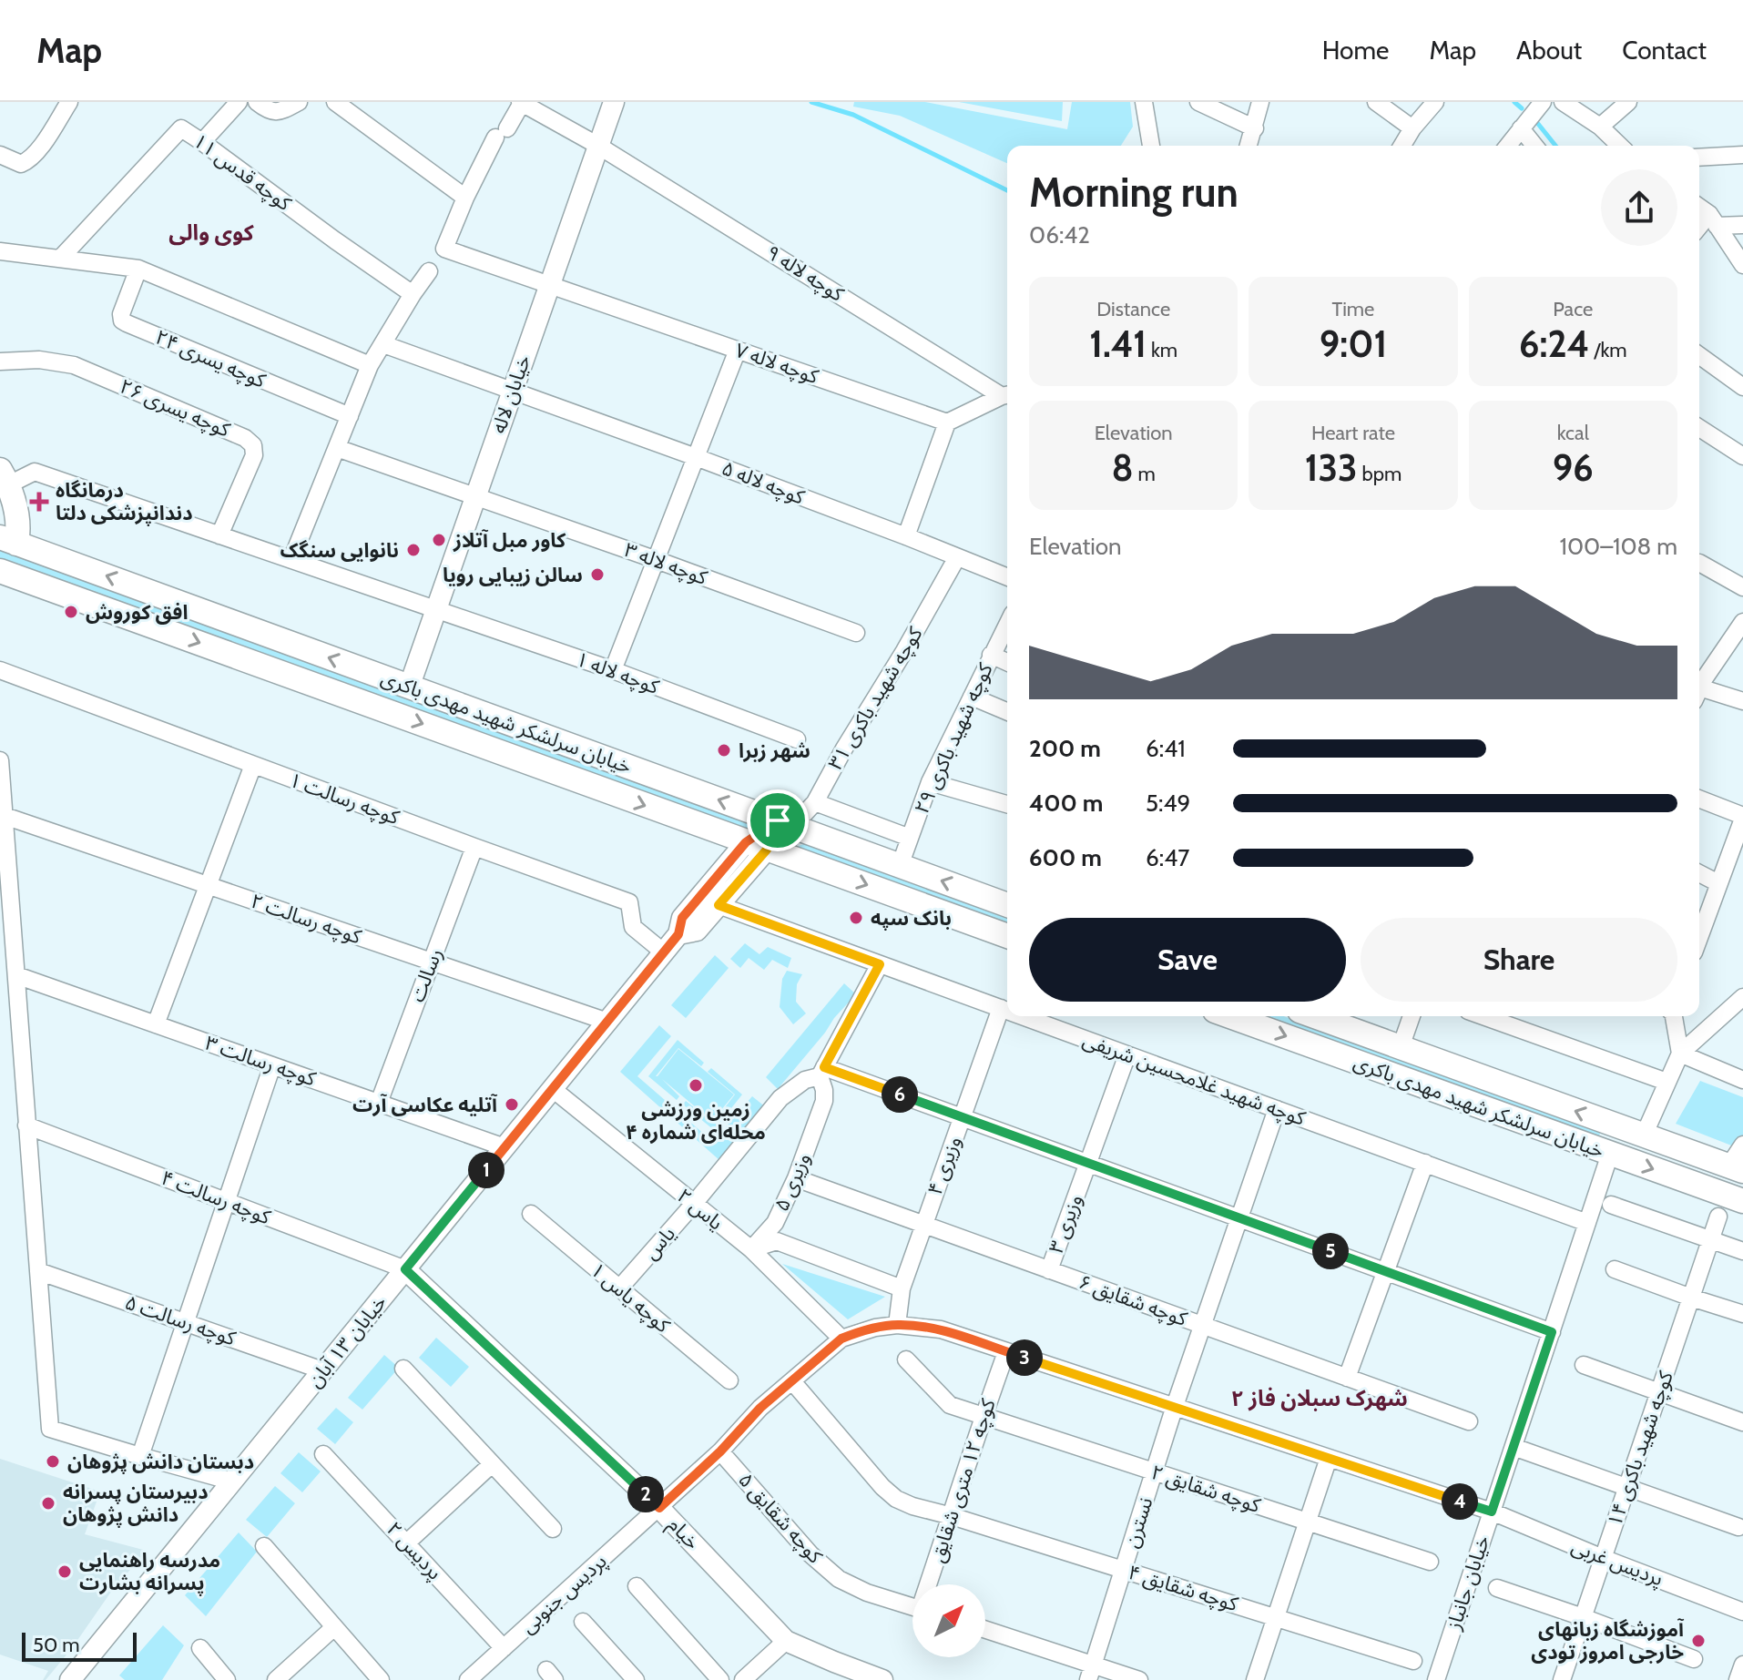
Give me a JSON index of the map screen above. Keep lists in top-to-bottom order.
{
  "streets": {
    "main road": ["خیابان سرلشکر شهید مهدی باکری"],
    "street": [
      "کوچه قدس ۱۱",
      "کوچه لاله ۹",
      "کوچه یسری ۲۴",
      "کوچه لاله ۷",
      "خیابان لاله",
      "کوچه یسری ۲۶",
      "کوچه لاله ۵",
      "کوچه لاله ۳",
      "کوچه لاله ۱",
      "کوچه شهید باکری ۳۱",
      "کوچه شهید باکری ۲۹",
      "کوچه رسالت ۱",
      "کوچه رسالت ۲",
      "رسالت",
      "کوچه رسالت ۳",
      "کوچه شهید غلامحسین شریفی",
      "وزیری ۴",
      "وزیری ۵",
      "کوچه رسالت ۴",
      "یاس ۲",
      "وزیری ۳",
      "یاس",
      "کوچه یاس ۱",
      "کوچه شقایق ۶",
      "کوچه رسالت ۵",
      "خیابان ۱۳ آبان",
      "کوچه شهید باکری ۱۴",
      "کوچه ۱۲ متری شقایق",
      "کوچه شقایق ۲",
      "کوچه شقایق ۵",
      "نسترن",
      "خیام",
      "پردیس ۲",
      "پردیس غربی",
      "خیابان جانباز",
      "کوچه شقایق ۴",
      "پردیس جنوبی"
    ]
  },
  "crossings": [
    ["کوچه لاله ۹", "خیابان لاله"],
    ["کوچه لاله ۷", "خیابان لاله"],
    ["خیابان لاله", "کوچه لاله ۵"],
    ["خیابان لاله", "کوچه لاله ۳"],
    ["خیابان لاله", "کوچه لاله ۱"],
    ["خیابان لاله", "خیابان سرلشکر شهید مهدی باکری"],
    ["کوچه یسری ۲۶", "کوچه لاله ۱"],
    ["کوچه لاله ۵", "کوچه شهید باکری ۳۱"],
    ["خیابان سرلشکر شهید مهدی باکری", "کوچه شهید باکری ۲۹"],
    ["خیابان سرلشکر شهید مهدی باکری", "خیابان ۱۳ آبان"],
    ["خیابان سرلشکر شهید مهدی باکری", "خیابان جانباز"],
    ["کوچه رسالت ۱", "رسالت"],
    ["کوچه رسالت ۱", "خیابان ۱۳ آبان"],
    ["کوچه رسالت ۲", "رسالت"],
    ["کوچه رسالت ۲", "خیابان ۱۳ آبان"],
    ["رسالت", "کوچه رسالت ۳"],
    ["کوچه رسالت ۳", "خیابان ۱۳ آبان"],
    ["کوچه شهید غلامحسین شریفی", "وزیری ۴"],
    ["کوچه شهید غلامحسین شریفی", "وزیری ۵"],
    ["کوچه شهید غلامحسین شریفی", "وزیری ۳"],
    ["کوچه شهید غلامحسین شریفی", "خیابان ۱۳ آبان"],
    ["کوچه شهید غلامحسین شریفی", "نسترن"],
    ["کوچه شهید غلامحسین شریفی", "خیابان جانباز"],
    ["وزیری ۴", "کوچه شقایق ۶"],
    ["وزیری ۴", "پردیس غربی"],
    ["وزیری ۵", "یاس ۲"],
    ["وزیری ۵", "یاس"],
    ["وزیری ۵", "کوچه شقایق ۶"],
    ["کوچه رسالت ۴", "خیابان ۱۳ آبان"],
    ["کوچه رسالت ۴", "خیام"],
    ["یاس ۲", "یاس"],
    ["یاس ۲", "خیابان ۱۳ آبان"],
    ["یاس ۲", "پردیس غربی"],
    ["یاس ۲", "پردیس جنوبی"],
    ["وزیری ۳", "کوچه شقایق ۶"],
    ["یاس", "کوچه یاس ۱"],
    ["کوچه شقایق ۶", "نسترن"],
    ["کوچه رسالت ۵", "خیابان ۱۳ آبان"],
    ["خیابان ۱۳ آبان", "خیام"],
    ["کوچه شهید باکری ۱۴", "پردیس غربی"],
    ["کوچه ۱۲ متری شقایق", "کوچه شقایق ۲"],
    ["کوچه ۱۲ متری شقایق", "پردیس غربی"],
    ["کوچه ۱۲ متری شقایق", "کوچه شقایق ۴"],
    ["کوچه شقایق ۲", "نسترن"],
    ["کوچه شقایق ۵", "پردیس جنوبی"],
    ["نسترن", "پردیس غربی"],
    ["نسترن", "کوچه شقایق ۴"],
    ["خیام", "پردیس جنوبی"],
    ["پردیس ۲", "پردیس جنوبی"],
    ["پردیس غربی", "خیابان جانباز"],
    ["پردیس غربی", "پردیس جنوبی"],
    ["کوچه شقایق ۴", "پردیس جنوبی"]
  ],
  "districts": ["کوی والی", "شهرک سبلان فاز ۲"],
  "places": {
    "health": ["درمانگاه دندانپزشکی دلتا"],
    "other": [
      "کاور مبل آتلاز",
      "نانوایی سنگک",
      "سالن زیبایی رویا",
      "افق کوروش",
      "شهر زبرا",
      "بانک سپه",
      "زمین ورزشی محله‌ای شماره ۴",
      "آتلیه عکاسی آرت",
      "دبستان دانش پژوهان",
      "دبیرستان پسرانه دانش پژوهان",
      "مدرسه راهنمایی پسرانه بشارت",
      "آموزشگاه زبانهای خارجی امروز تودی"
    ]
  },
  "scale_bar": "50 m",
  "north": "top right",
  "page": {
    "header": "Map",
    "nav": [
      "Home",
      "Map",
      "About",
      "Contact"
    ],
    "heading": ["Morning run", "06:42"],
    "stats": [
      ["Distance", "1.41 km"],
      ["Time", "9:01"],
      ["Pace", "6:24 /km"],
      ["Elevation", "8 m"],
      ["Heart rate", "133 bpm"],
      ["kcal", "96"]
    ],
    "chart": ["Elevation", "100–108 m"],
    "list": [
      {
        "name": "200 m",
        "note": "6:41"
      },
      {
        "name": "400 m",
        "note": "5:49"
      },
      {
        "name": "600 m",
        "note": "6:47"
      }
    ],
    "buttons": ["Save", "Share"],
    "pins": [
      "6",
      "1",
      "5",
      "3",
      "2",
      "4"
    ],
    "scale": "50 m"
  }
}
